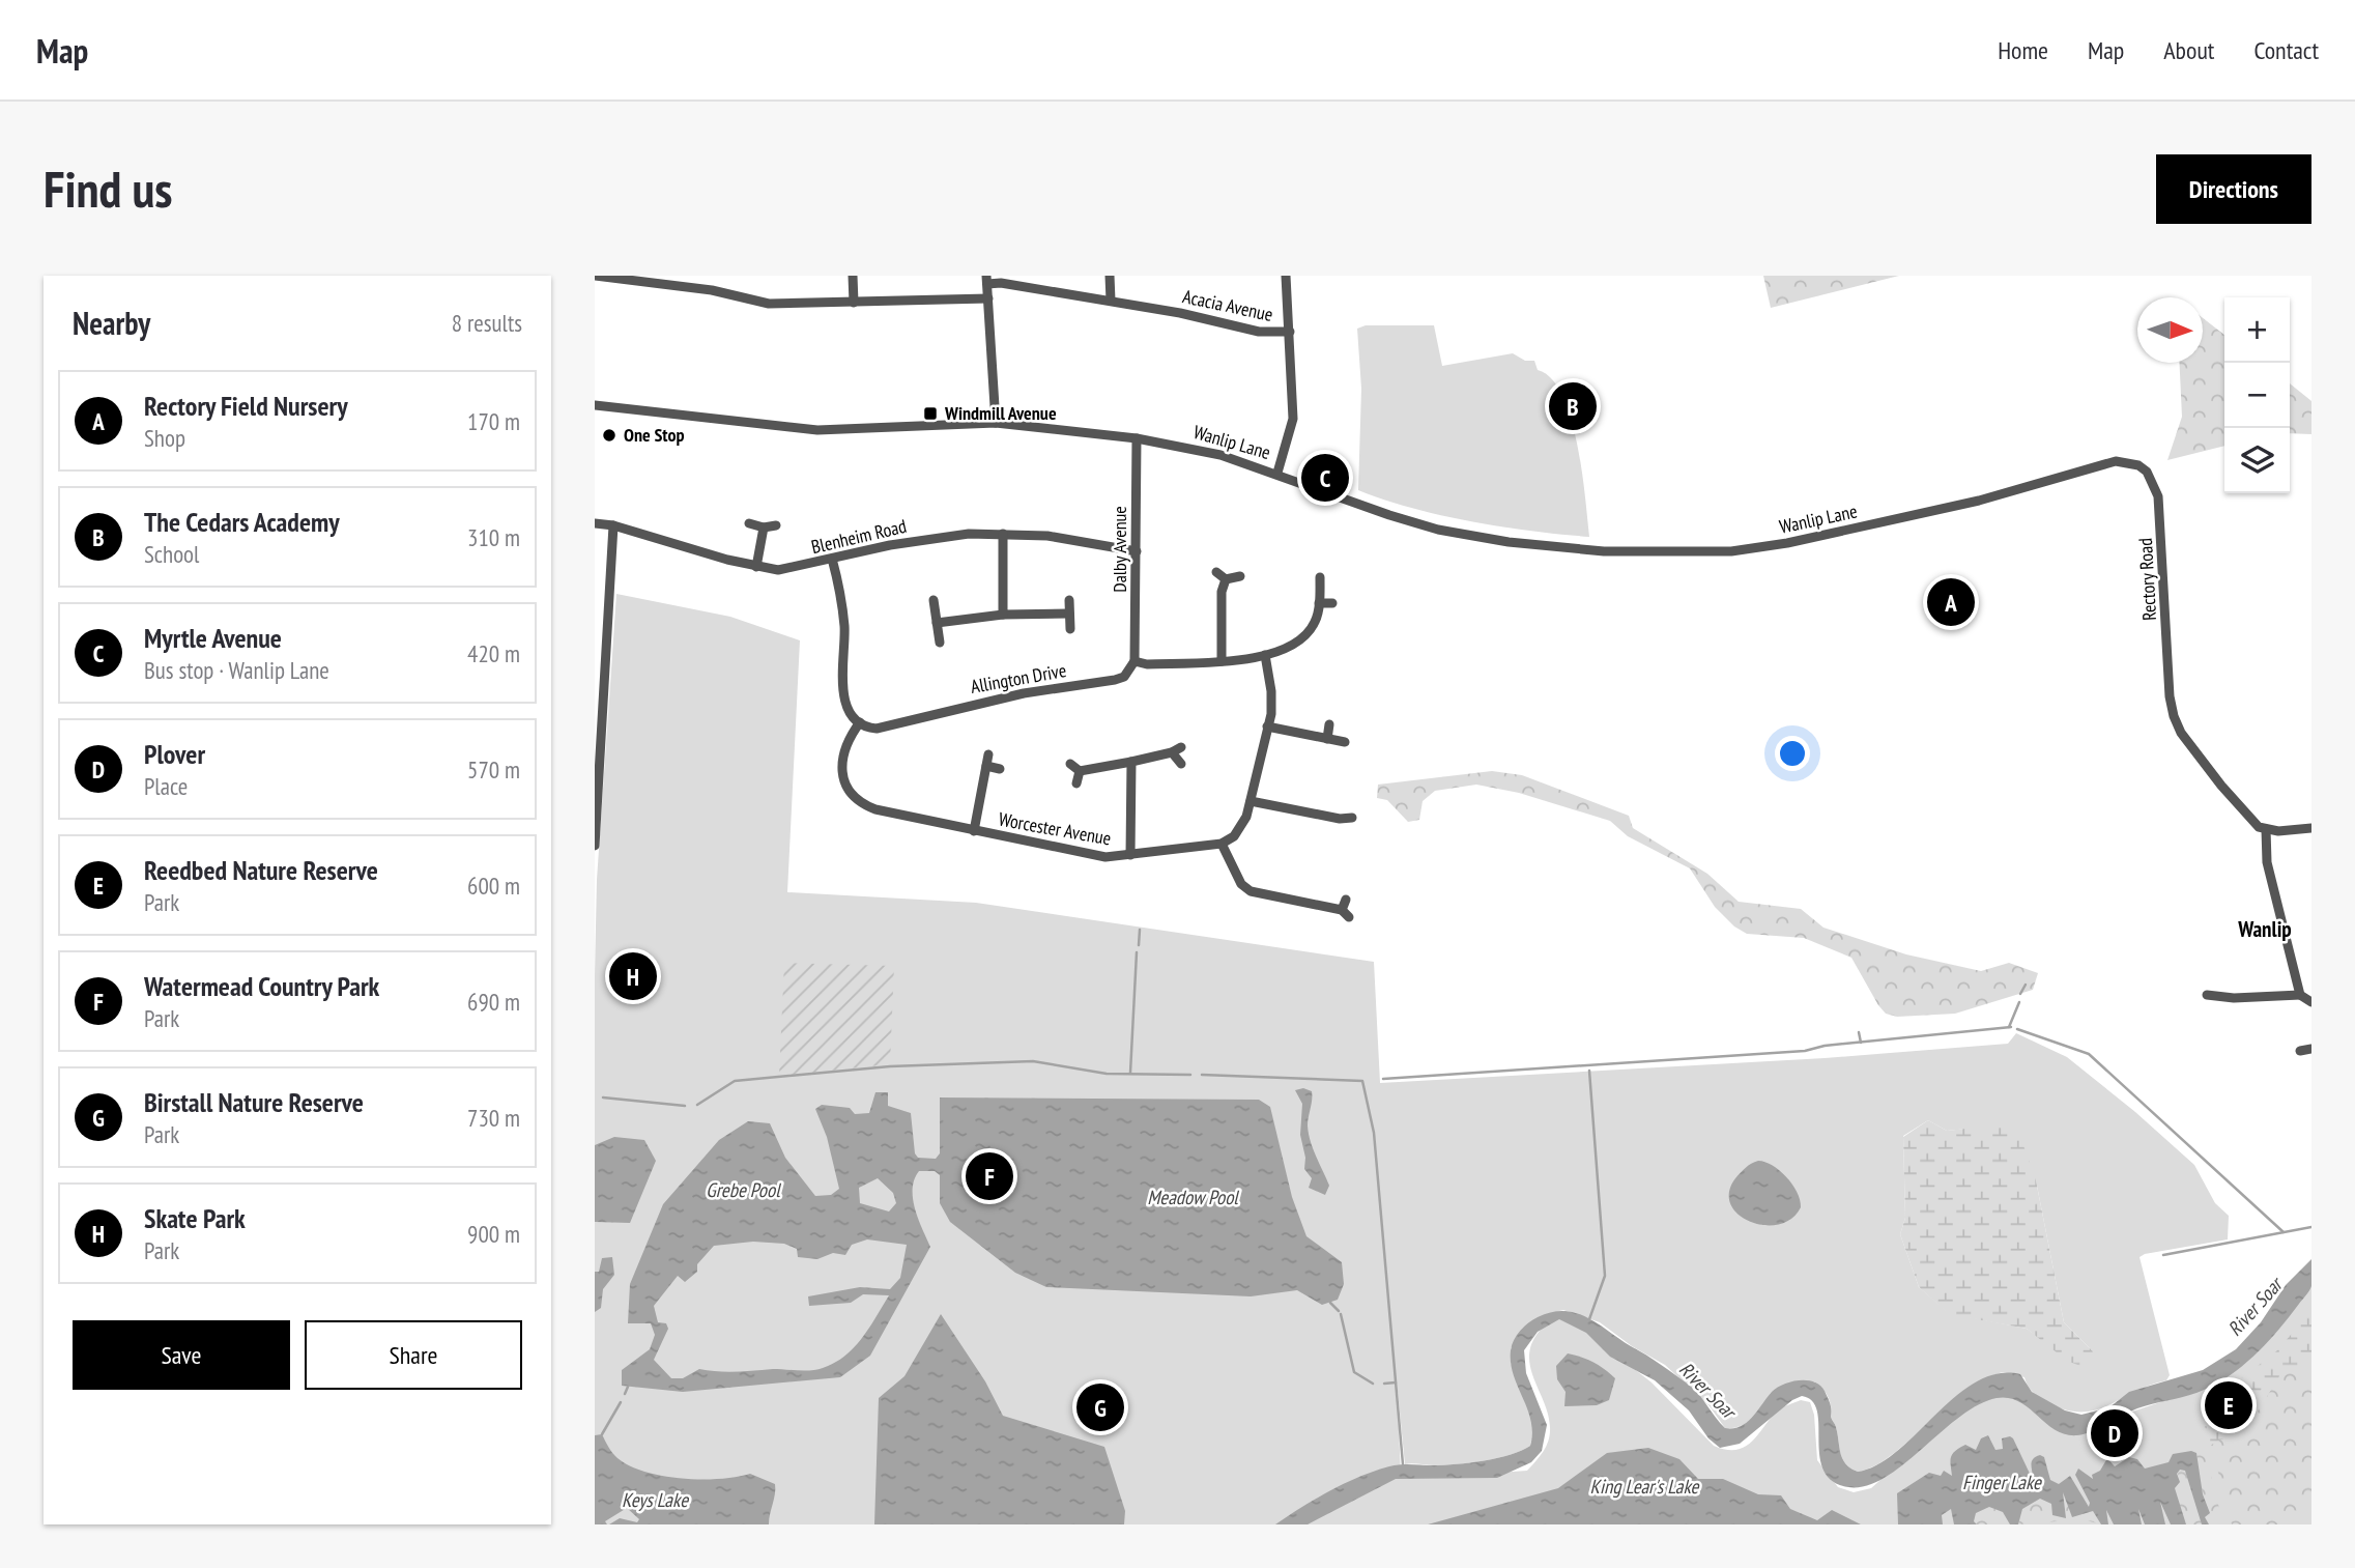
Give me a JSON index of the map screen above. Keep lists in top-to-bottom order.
{
  "streets": {
    "street": [
      "Acacia Avenue",
      "Wanlip Lane",
      "Blenheim Road",
      "Dalby Avenue",
      "Rectory Road",
      "Allington Drive",
      "Worcester Avenue"
    ]
  },
  "crossings": [
    ["Wanlip Lane", "Dalby Avenue"],
    ["Wanlip Lane", "Rectory Road"],
    ["Blenheim Road", "Dalby Avenue"],
    ["Dalby Avenue", "Allington Drive"],
    ["Allington Drive", "Worcester Avenue"]
  ],
  "districts": ["Wanlip"],
  "water": [
    "Grebe Pool",
    "Meadow Pool",
    "River Soar",
    "Finger Lake",
    "King Lear's Lake",
    "Keys Lake"
  ],
  "places": {
    "transit": ["Windmill Avenue"],
    "other": ["One Stop"]
  },
  "north": "right",
  "page": {
    "header": "Map",
    "nav": [
      "Home",
      "Map",
      "About",
      "Contact"
    ],
    "buttons": [
      "Directions",
      ["Save", "Share"]
    ],
    "title": "Find us",
    "heading": ["Nearby", "8 results"],
    "map_buttons": ["+", "−"],
    "list": [
      {
        "mark": "A",
        "name": "Rectory Field Nursery",
        "note": "Shop",
        "value": "170 m"
      },
      {
        "mark": "B",
        "name": "The Cedars Academy",
        "note": "School",
        "value": "310 m"
      },
      {
        "mark": "C",
        "name": "Myrtle Avenue",
        "note": "Bus stop · Wanlip Lane",
        "value": "420 m"
      },
      {
        "mark": "D",
        "name": "Plover",
        "note": "Place",
        "value": "570 m"
      },
      {
        "mark": "E",
        "name": "Reedbed Nature Reserve",
        "note": "Park",
        "value": "600 m"
      },
      {
        "mark": "F",
        "name": "Watermead Country Park",
        "note": "Park",
        "value": "690 m"
      },
      {
        "mark": "G",
        "name": "Birstall Nature Reserve",
        "note": "Park",
        "value": "730 m"
      },
      {
        "mark": "H",
        "name": "Skate Park",
        "note": "Park",
        "value": "900 m"
      }
    ],
    "pins": [
      "B",
      "C",
      "A",
      "H",
      "F",
      "E",
      "G",
      "D"
    ]
  }
}
